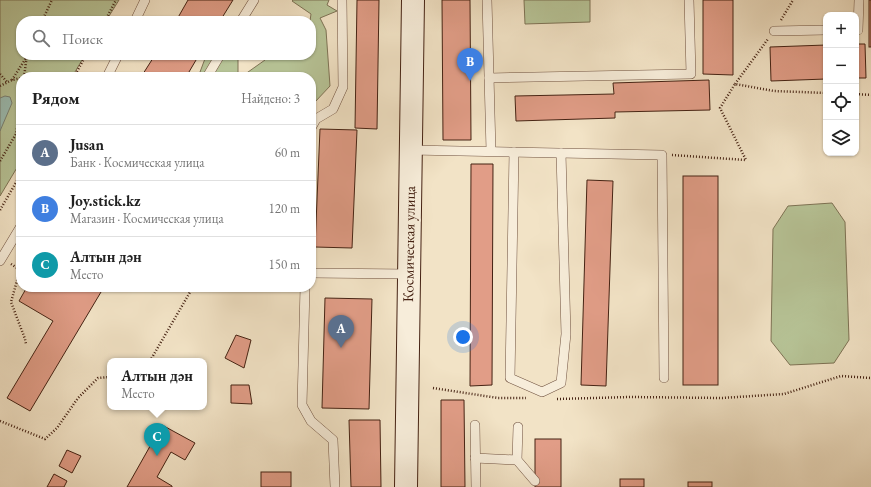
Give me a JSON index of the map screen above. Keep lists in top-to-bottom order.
{
  "streets": {
    "main road": ["Космическая улица"]
  },
  "page": {
    "map_buttons": ["+", "−"],
    "search": "Поиск",
    "pins": ["B", "A", "C"],
    "heading": ["Рядом", "Найдено: 3"],
    "list": [
      {
        "mark": "A",
        "name": "Jusan",
        "note": "Банк · Космическая улица",
        "value": "60 m"
      },
      {
        "mark": "B",
        "name": "Joy.stick.kz",
        "note": "Магазин · Космическая улица",
        "value": "120 m"
      },
      {
        "mark": "C",
        "name": "Алтын дән",
        "note": "Место",
        "value": "150 m"
      }
    ],
    "popup": ["Алтын дән", "Место"]
  }
}
